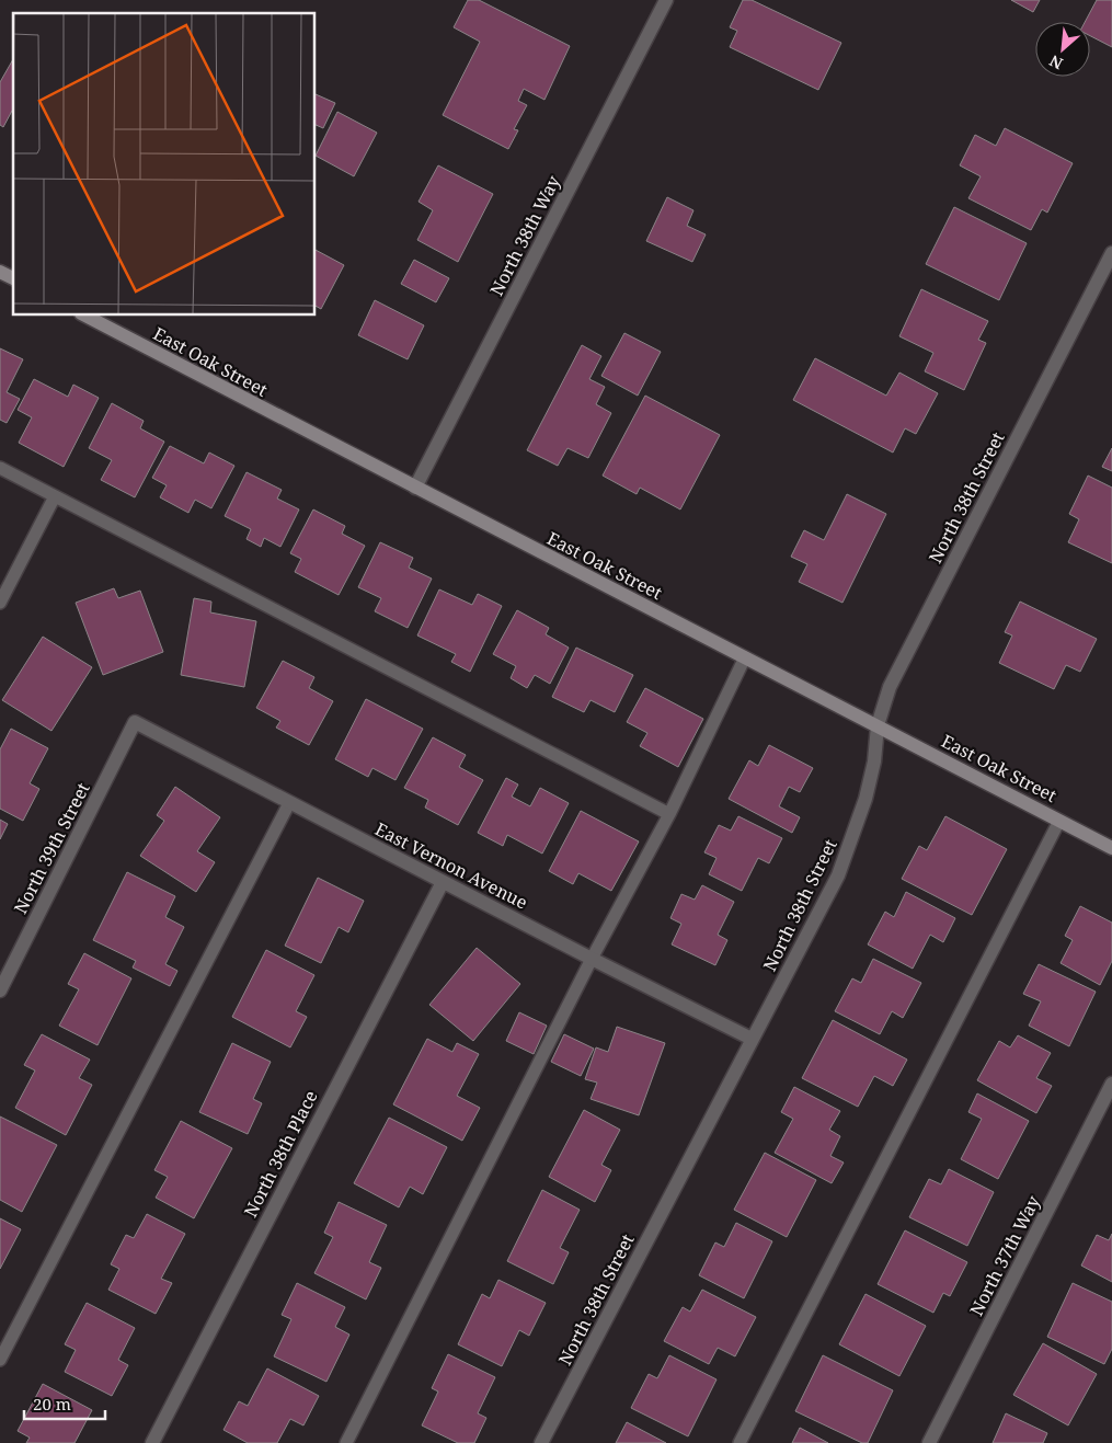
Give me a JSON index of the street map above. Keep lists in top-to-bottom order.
{
  "streets": {
    "street": [
      "North 38th Way",
      "East Oak Street",
      "North 38th Street",
      "North 39th Street",
      "East Vernon Avenue",
      "North 38th Place",
      "North 37th Way"
    ]
  },
  "crossings": [
    ["North 38th Way", "East Oak Street"],
    ["East Oak Street", "North 38th Street"],
    ["North 38th Street", "East Vernon Avenue"],
    ["North 39th Street", "East Vernon Avenue"],
    ["East Vernon Avenue", "North 38th Place"]
  ],
  "scale_bar": "20 m",
  "north": "bottom left"
}
